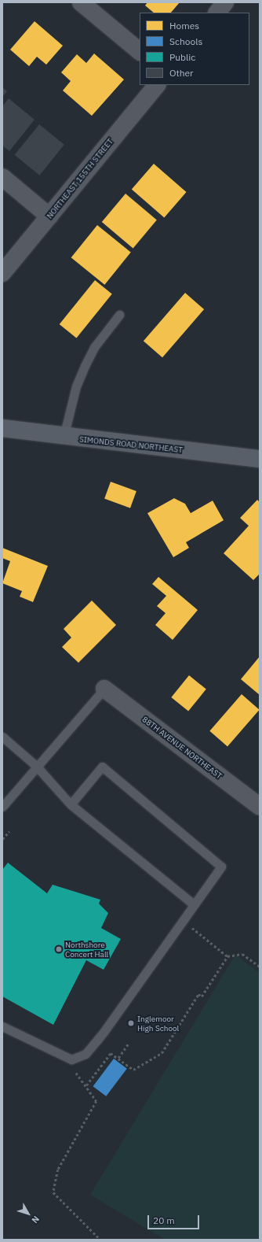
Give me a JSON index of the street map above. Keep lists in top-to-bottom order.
{
  "streets": {
    "main road": ["SIMONDS ROAD NORTHEAST"],
    "street": ["NORTHEAST 155TH STREET", "88TH AVENUE NORTHEAST"]
  },
  "places": ["Northshore Concert Hall", "Inglemoor High School"],
  "legend": [
    "Homes",
    "Schools",
    "Public",
    "Other"
  ],
  "scale_bar": "20 m",
  "north": "bottom right"
}
